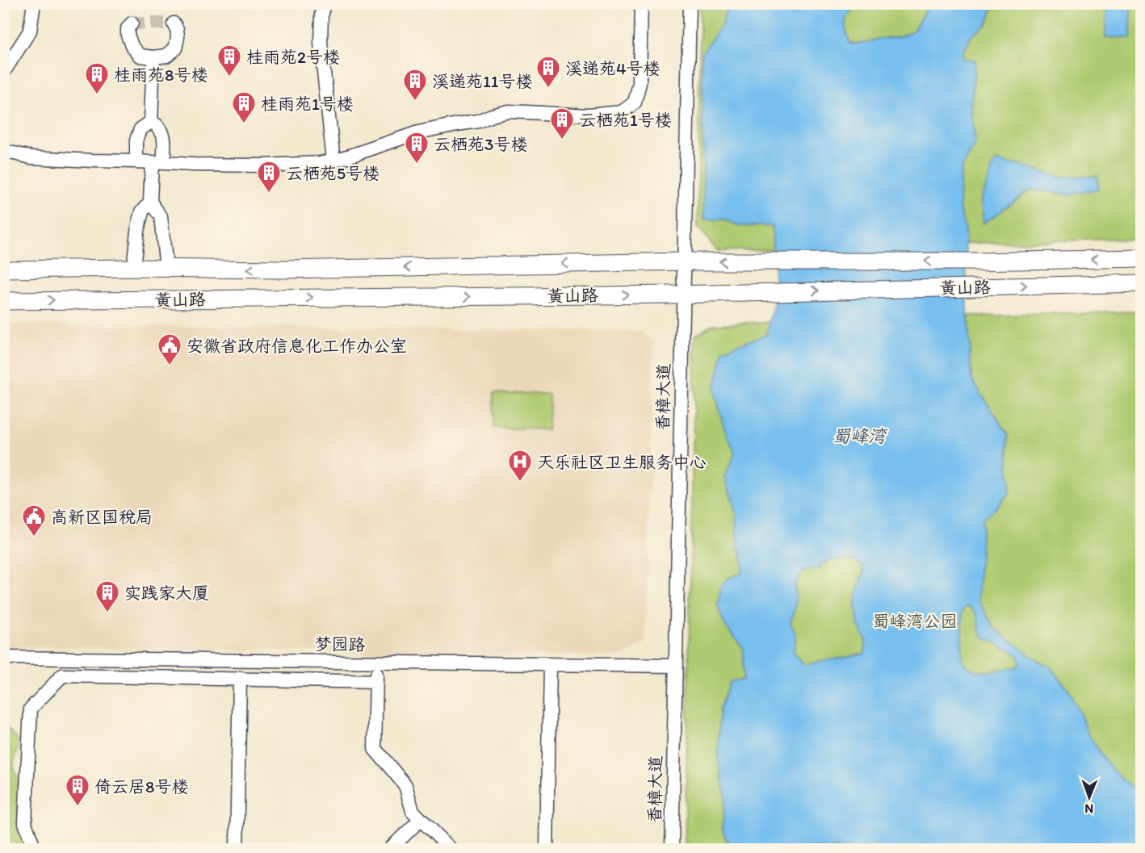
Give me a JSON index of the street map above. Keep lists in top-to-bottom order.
{
  "streets": {
    "main road": ["黄山路"],
    "street": ["香樟大道", "梦园路"]
  },
  "crossings": [
    ["黄山路", "香樟大道"],
    ["香樟大道", "梦园路"]
  ],
  "water": ["蜀峰湾"],
  "parks": ["蜀峰湾公园"],
  "places": {
    "building": [
      "桂雨苑2号楼",
      "溪递苑4号楼",
      "桂雨苑8号楼",
      "溪递苑11号楼",
      "桂雨苑1号楼",
      "云栖苑1号楼",
      "云栖苑3号楼",
      "云栖苑5号楼",
      "实践家大厦",
      "倚云居8号楼"
    ],
    "public building": ["安徽省政府信息化工作办公室", "高新区国税局"],
    "hospital": ["天乐社区卫生服务中心"]
  },
  "north": "bottom"
}
